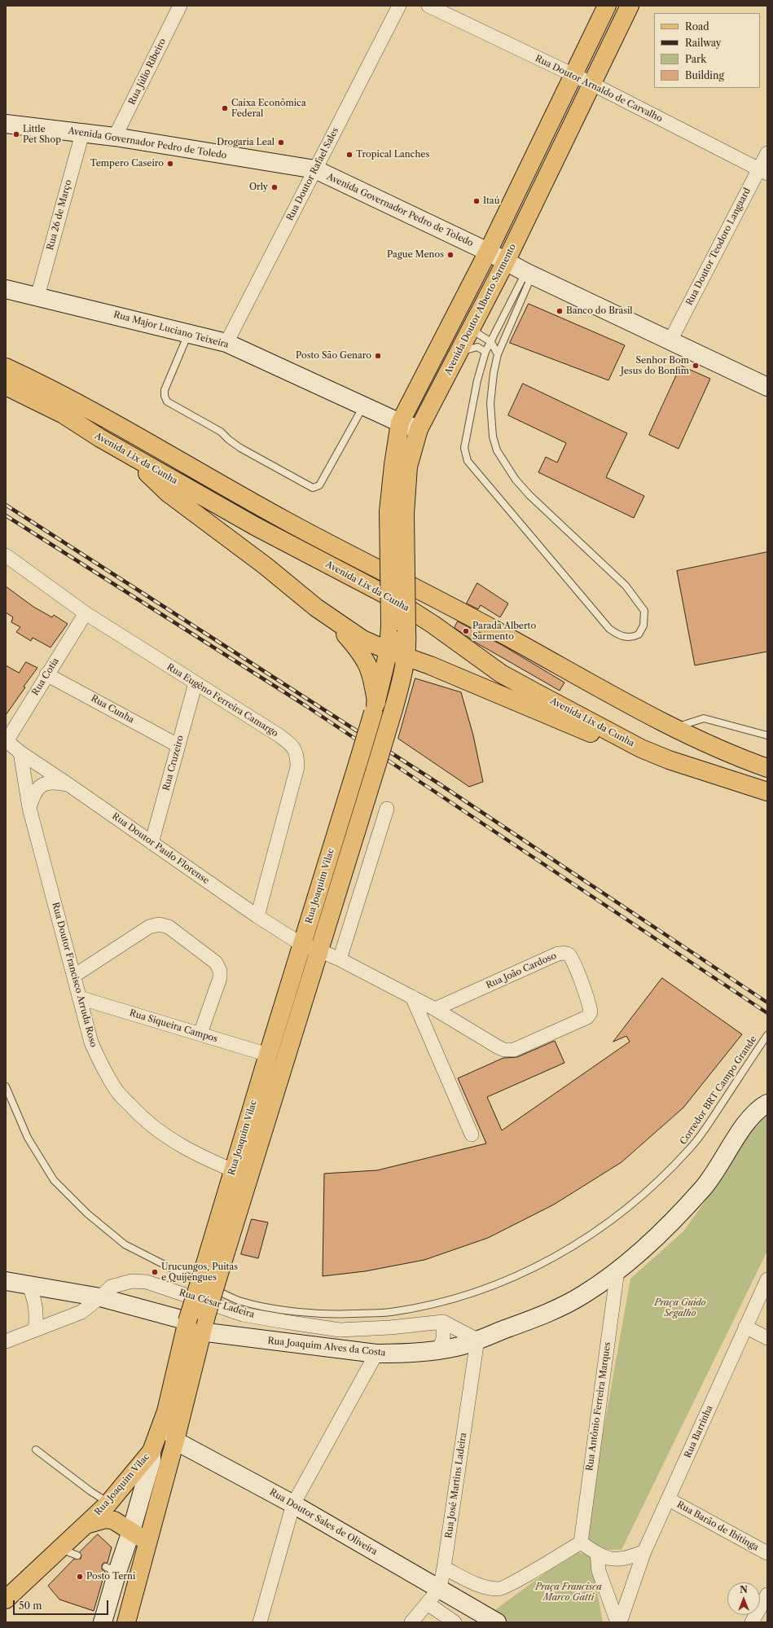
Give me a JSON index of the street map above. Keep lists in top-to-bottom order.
{
  "streets": {
    "main road": [
      "Avenida Governador Pedro de Toledo",
      "Avenida Doutor Alberto Sarmento",
      "Rua Major Luciano Teixeira",
      "Avenida Lix da Cunha",
      "Rua Joaquim Vilac",
      "Rua Joaquim Alves da Costa",
      "Rua Doutor Sales de Oliveira"
    ],
    "street": [
      "Rua Júlio Ribeiro",
      "Rua Doutor Arnaldo de Carvalho",
      "Rua Doutor Rafael Sales",
      "Rua 26 de Março",
      "Rua Doutor Teodoro Langaard",
      "Rua Cotia",
      "Rua Eugêno Ferreira Camargo",
      "Rua Cunha",
      "Rua Cruzeiro",
      "Rua Doutor Paulo Florense",
      "Rua João Cardoso",
      "Rua Doutor Francisco Arruda Roso",
      "Rua Siqueira Campos",
      "Rua César Ladeira",
      "Rua Antônio Ferreira Marques",
      "Rua Barrinha",
      "Rua José Martins Ladeira",
      "Rua Barão de Ibitinga"
    ],
    "lane": ["Corredor BRT Campo Grande"]
  },
  "crossings": [
    ["Rua Júlio Ribeiro", "Avenida Governador Pedro de Toledo"],
    ["Rua Doutor Arnaldo de Carvalho", "Rua Doutor Teodoro Langaard"],
    ["Rua Doutor Arnaldo de Carvalho", "Avenida Doutor Alberto Sarmento"],
    ["Avenida Governador Pedro de Toledo", "Rua Doutor Rafael Sales"],
    ["Avenida Governador Pedro de Toledo", "Rua 26 de Março"],
    ["Avenida Governador Pedro de Toledo", "Rua Doutor Teodoro Langaard"],
    ["Avenida Governador Pedro de Toledo", "Avenida Doutor Alberto Sarmento"],
    ["Rua Doutor Rafael Sales", "Rua Major Luciano Teixeira"],
    ["Rua 26 de Março", "Rua Major Luciano Teixeira"],
    ["Avenida Doutor Alberto Sarmento", "Rua Major Luciano Teixeira"],
    ["Avenida Doutor Alberto Sarmento", "Rua Joaquim Vilac"],
    ["Rua Cotia", "Rua Eugêno Ferreira Camargo"],
    ["Rua Cotia", "Rua Cunha"],
    ["Rua Cotia", "Rua Doutor Paulo Florense"],
    ["Rua Eugêno Ferreira Camargo", "Rua Cruzeiro"],
    ["Rua Eugêno Ferreira Camargo", "Rua Doutor Paulo Florense"],
    ["Rua Cunha", "Rua Cruzeiro"],
    ["Rua Cruzeiro", "Rua Doutor Paulo Florense"],
    ["Rua Doutor Paulo Florense", "Rua Joaquim Vilac"],
    ["Rua Doutor Paulo Florense", "Rua João Cardoso"],
    ["Rua Doutor Paulo Florense", "Rua Doutor Francisco Arruda Roso"],
    ["Rua Joaquim Vilac", "Rua João Cardoso"],
    ["Rua Joaquim Vilac", "Rua Doutor Francisco Arruda Roso"],
    ["Rua Joaquim Vilac", "Rua Siqueira Campos"],
    ["Rua Joaquim Vilac", "Rua Joaquim Alves da Costa"],
    ["Rua Joaquim Vilac", "Rua Doutor Sales de Oliveira"],
    ["Rua Doutor Francisco Arruda Roso", "Rua Siqueira Campos"],
    ["Rua César Ladeira", "Rua Joaquim Alves da Costa"],
    ["Rua Joaquim Alves da Costa", "Rua Antônio Ferreira Marques"],
    ["Rua Joaquim Alves da Costa", "Rua José Martins Ladeira"],
    ["Rua Barrinha", "Rua Barão de Ibitinga"],
    ["Rua José Martins Ladeira", "Rua Doutor Sales de Oliveira"]
  ],
  "parks": ["Praça Guido Segalho", "Praça Francisca Marco Gatti"],
  "places": [
    "Caixa Econômica Federal",
    "Little Pet Shop",
    "Drogaria Leal",
    "Tropical Lanches",
    "Tempero Caseiro",
    "Orly",
    "Itaú",
    "Pague Menos",
    "Banco do Brasil",
    "Posto São Genaro",
    "Senhor Bom Jesus do Bonfim",
    "Parada Alberto Sarmento",
    "Urucungos, Puitas e Quijengues",
    "Posto Terni"
  ],
  "legend": [
    "Road",
    "Railway",
    "Park",
    "Building"
  ],
  "scale_bar": "50 m",
  "north": "top"
}
